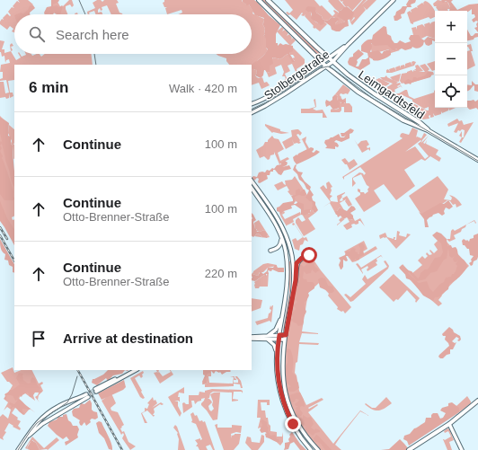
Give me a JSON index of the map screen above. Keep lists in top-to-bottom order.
{
  "streets": {
    "main road": ["Leimgardtsfeld"],
    "street": ["Stolbergstraße"]
  },
  "crossings": [
    ["Stolbergstraße", "Leimgardtsfeld"]
  ],
  "page": {
    "map_buttons": ["+", "−"],
    "search": "Search here",
    "heading": ["6 min", "Walk · 420 m"],
    "list": [
      ["Continue", "100 m"],
      ["Continue", "Otto-Brenner-Straße", "100 m"],
      ["Continue", "Otto-Brenner-Straße", "220 m"],
      "Arrive at destination"
    ]
  }
}
